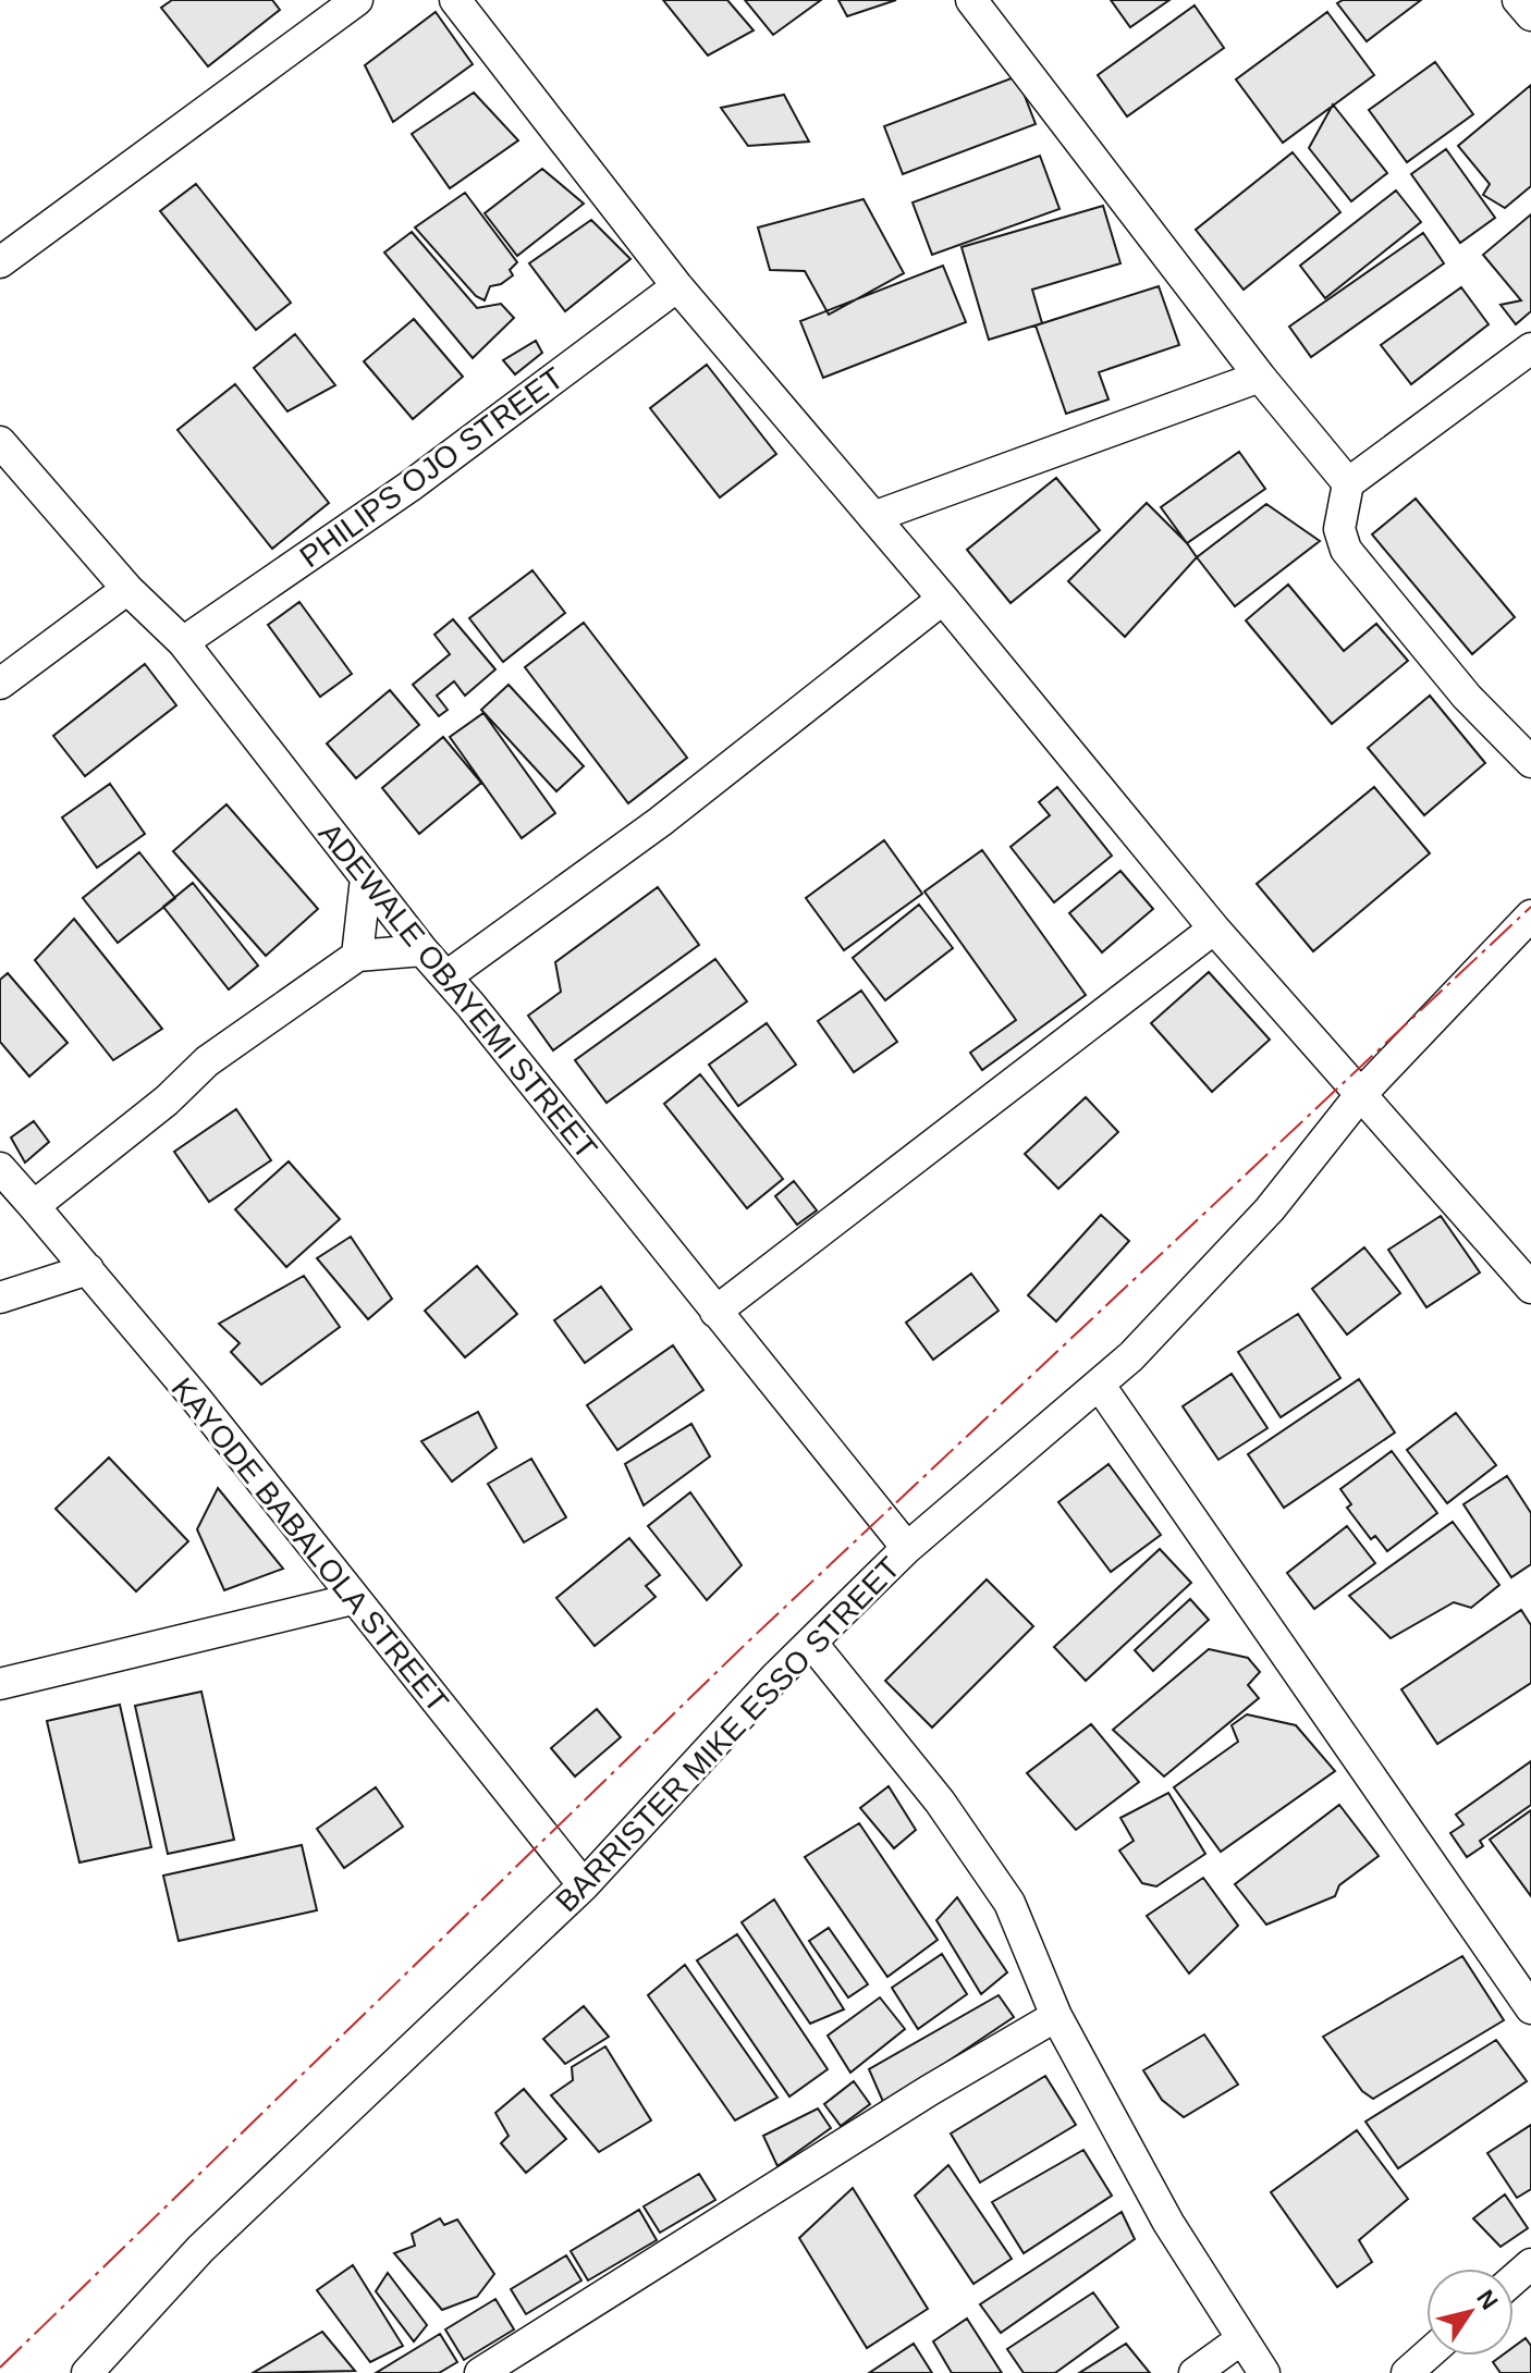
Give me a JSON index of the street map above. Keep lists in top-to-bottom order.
{
  "streets": {
    "street": [
      "PHILIPS OJO STREET",
      "ADEWALE OBAYEMI STREET",
      "KAYODE BABALOLA STREET",
      "BARRISTER MIKE ESSO STREET"
    ]
  },
  "crossings": [
    ["PHILIPS OJO STREET", "ADEWALE OBAYEMI STREET"],
    ["ADEWALE OBAYEMI STREET", "BARRISTER MIKE ESSO STREET"],
    ["KAYODE BABALOLA STREET", "BARRISTER MIKE ESSO STREET"]
  ],
  "north": "top right"
}
